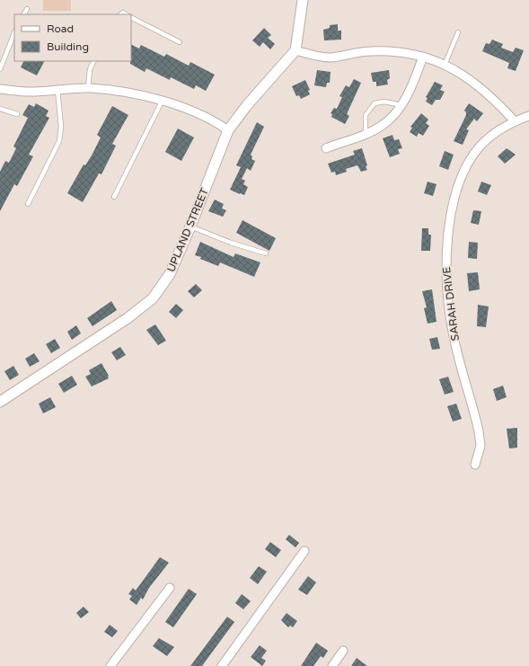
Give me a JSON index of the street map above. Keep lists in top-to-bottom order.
{
  "streets": {
    "street": ["UPLAND STREET", "SARAH DRIVE"]
  },
  "legend": ["Road", "Building"]
}
